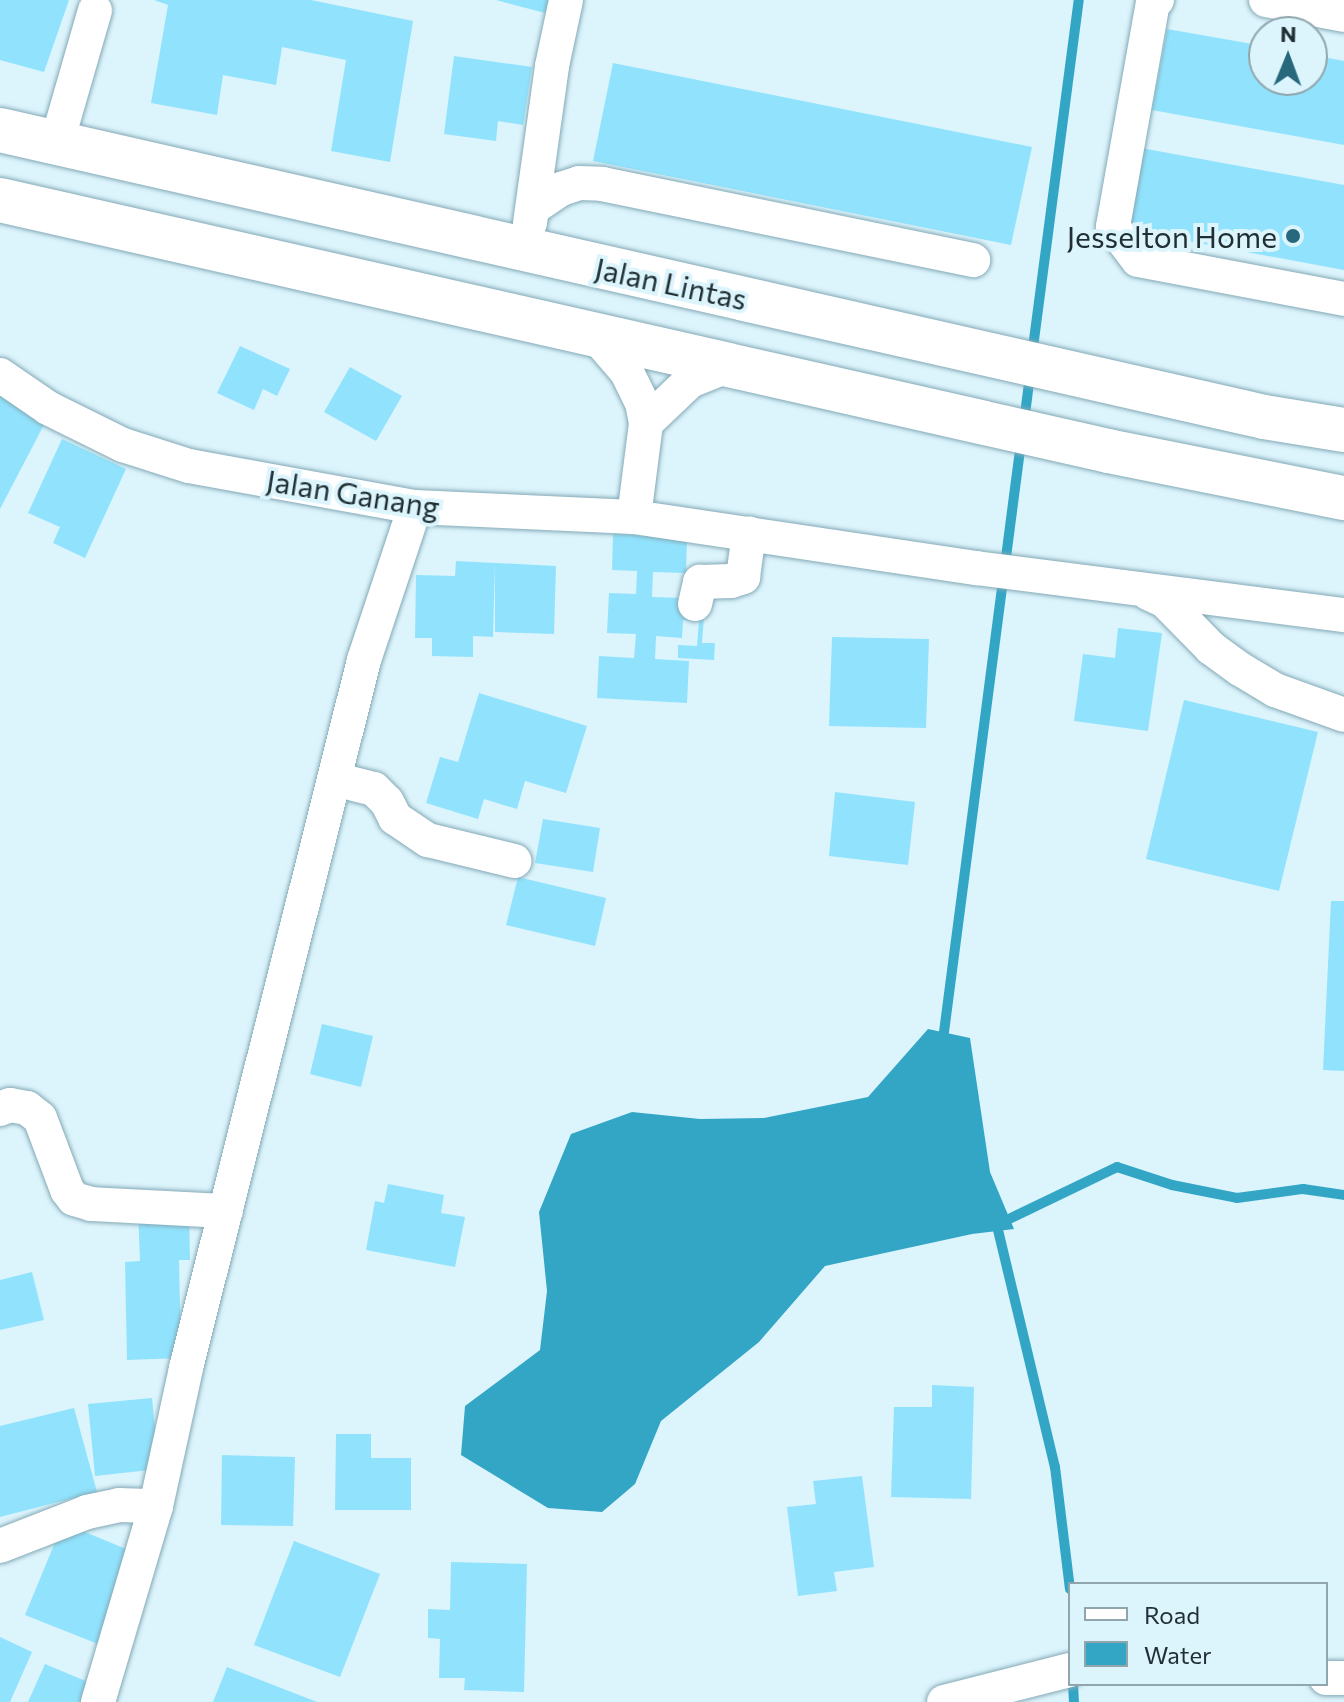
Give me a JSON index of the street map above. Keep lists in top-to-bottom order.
{
  "streets": {
    "highway": ["Jalan Lintas"],
    "street": ["Jalan Ganang"]
  },
  "places": ["Jesselton Home"],
  "legend": ["Road", "Water"],
  "north": "top"
}
